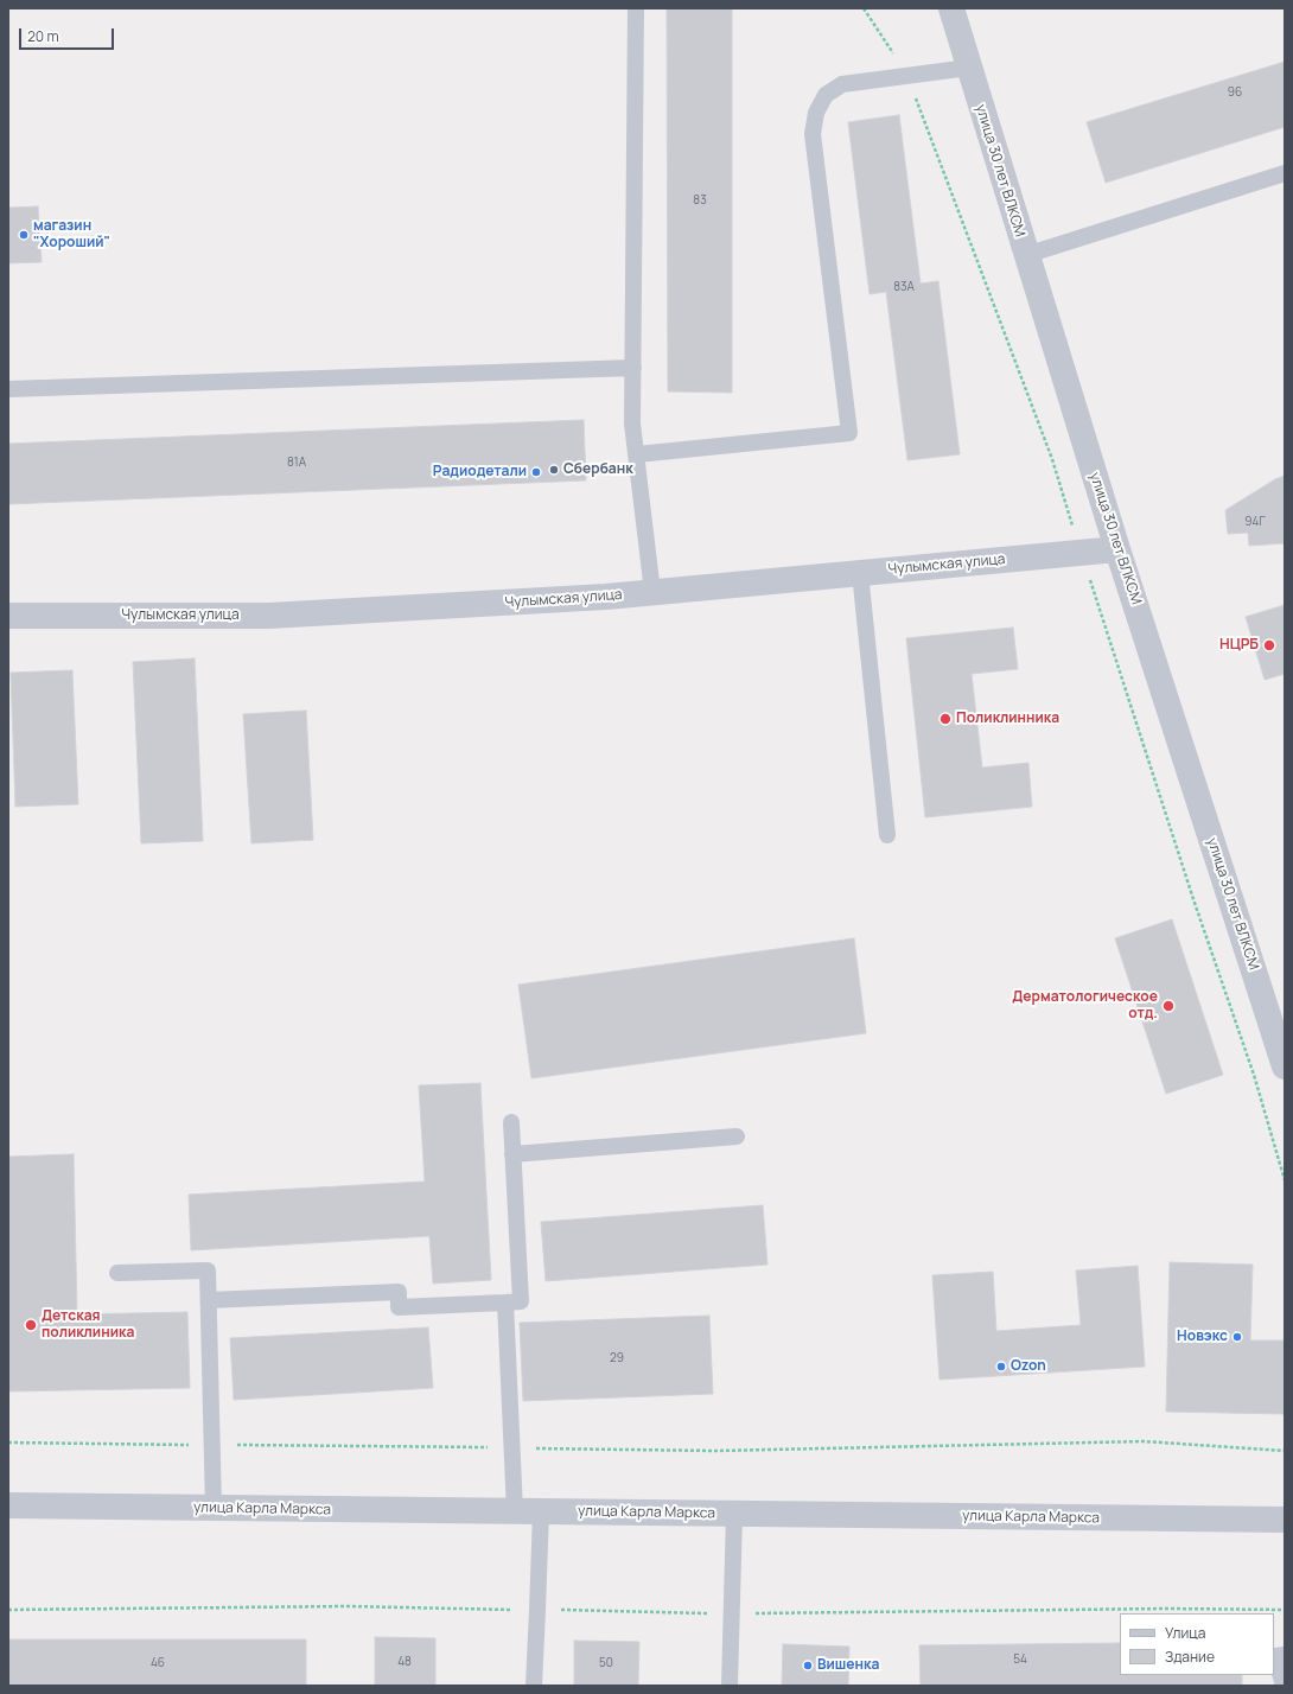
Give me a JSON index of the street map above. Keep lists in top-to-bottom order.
{
  "streets": {
    "street": ["улица 30 лет ВЛКСМ", "Чулымская улица", "улица Карла Маркса"]
  },
  "crossings": [
    ["улица 30 лет ВЛКСМ", "Чулымская улица"]
  ],
  "places": [
    "магазин \"Хороший\"",
    "Сбербанк",
    "Радиодетали",
    "НЦРБ",
    "Поликлинника",
    "Дерматологическое отд.",
    "Детская поликлиника",
    "Новэкс",
    "Ozon",
    "Вишенка"
  ],
  "house_numbers": [
    "96",
    "83",
    "83А",
    "81А",
    "94Г",
    "29",
    "54",
    "48",
    "46",
    "50"
  ],
  "legend": ["Улица", "Здание"],
  "scale_bar": "20 m"
}
